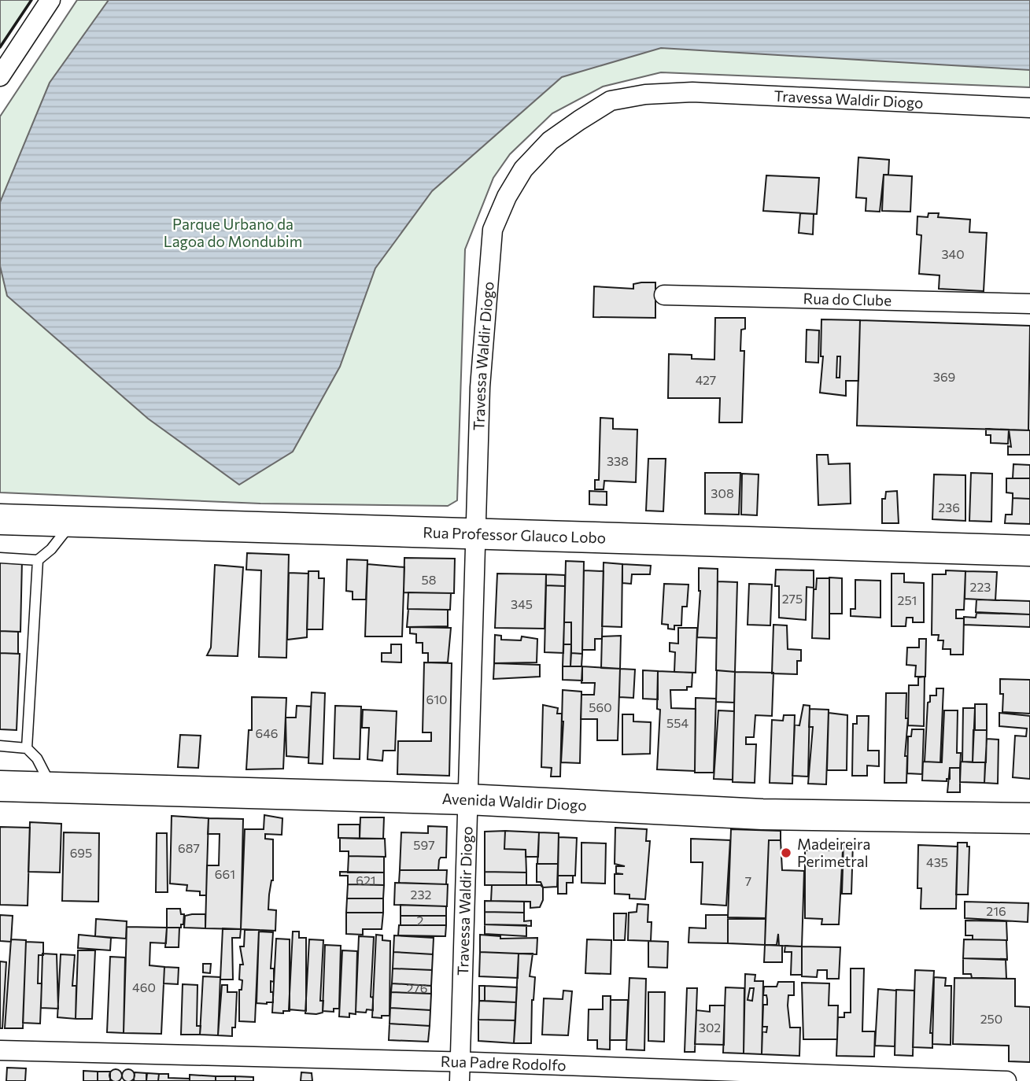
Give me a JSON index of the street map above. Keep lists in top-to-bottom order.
{
  "streets": {
    "main road": ["Rua Professor Glauco Lobo", "Avenida Waldir Diogo"],
    "street": ["Travessa Waldir Diogo", "Rua do Clube", "Rua Padre Rodolfo"]
  },
  "crossings": [
    ["Travessa Waldir Diogo", "Rua Professor Glauco Lobo"],
    ["Travessa Waldir Diogo", "Avenida Waldir Diogo"],
    ["Travessa Waldir Diogo", "Rua Padre Rodolfo"]
  ],
  "parks": ["Parque Urbano da Lagoa do Mondubim"],
  "places": ["Madeireira Perimetral"],
  "house_numbers": [
    "340",
    "369",
    "427",
    "338",
    "308",
    "236",
    "58",
    "223",
    "275",
    "251",
    "345",
    "610",
    "560",
    "554",
    "646",
    "597",
    "687",
    "695",
    "435",
    "661",
    "621",
    "7",
    "232",
    "216",
    "2",
    "460",
    "276",
    "250",
    "302"
  ]
}
